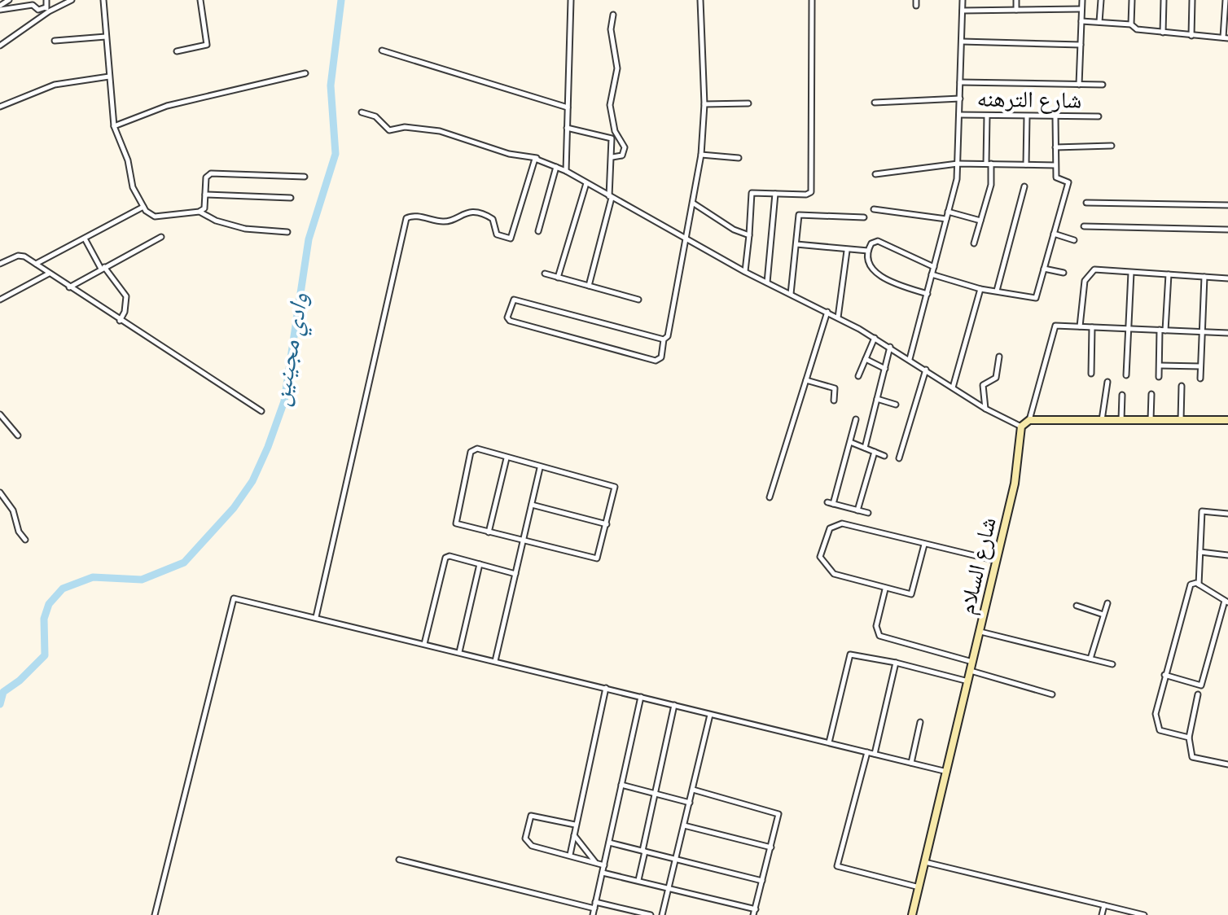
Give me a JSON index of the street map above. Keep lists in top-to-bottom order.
{
  "streets": {
    "main road": ["شارع السلام"],
    "street": ["شارع الترهنه"]
  },
  "water": ["وادي مجينين"]
}
